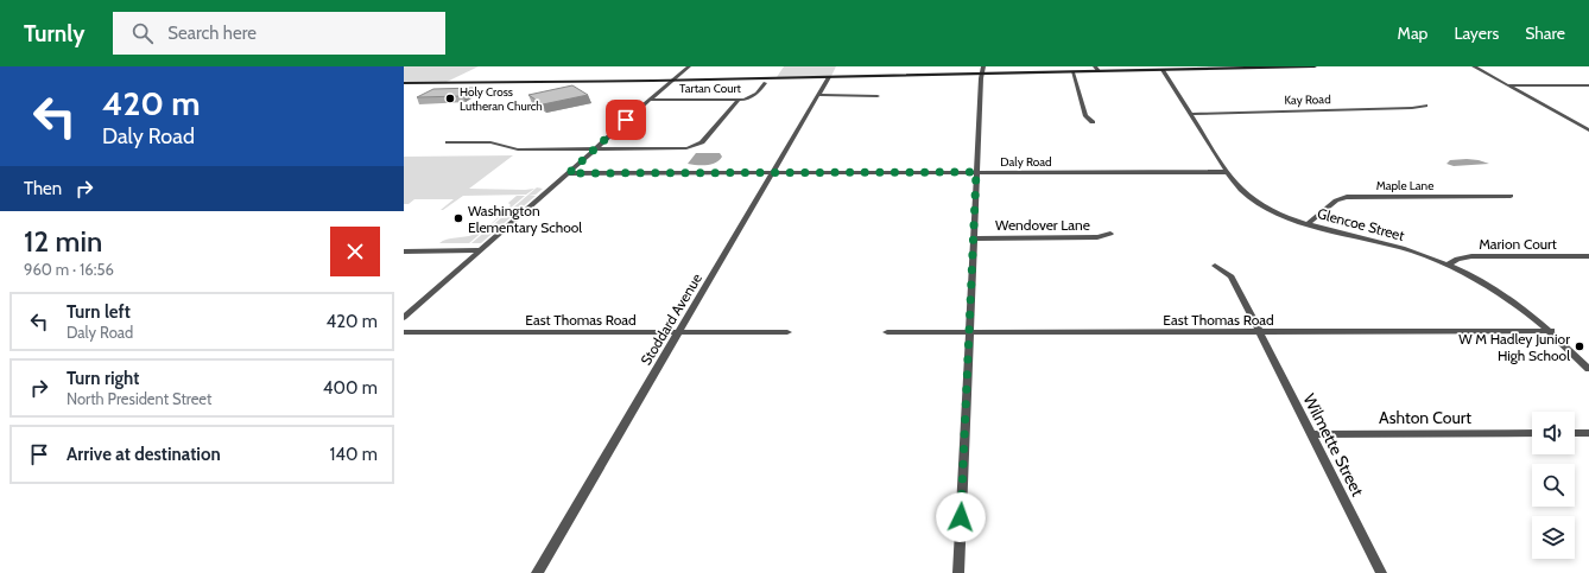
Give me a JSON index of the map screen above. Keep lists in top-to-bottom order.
{
  "streets": {
    "street": [
      "Tartan Court",
      "Kay Road",
      "Daly Road",
      "Maple Lane",
      "Wendover Lane",
      "Glencoe Street",
      "Marion Court",
      "East Thomas Road",
      "Stoddard Avenue",
      "Ashton Court",
      "Wilmette Street"
    ]
  },
  "crossings": [
    ["Kay Road", "Glencoe Street"],
    ["Daly Road", "Glencoe Street"],
    ["Daly Road", "Stoddard Avenue"],
    ["Maple Lane", "Glencoe Street"],
    ["Glencoe Street", "Marion Court"],
    ["Glencoe Street", "East Thomas Road"],
    ["East Thomas Road", "Stoddard Avenue"],
    ["East Thomas Road", "Wilmette Street"],
    ["Ashton Court", "Wilmette Street"]
  ],
  "places": ["Holy Cross Lutheran Church", "Washington Elementary School", "W M Hadley Junior High School"],
  "page": {
    "header": "Turnly",
    "search": "Search here",
    "nav": ["Map", "Layers", "Share"],
    "turn": ["420 m", "Daly Road"],
    "then": "Then",
    "heading": ["12 min", "960 m · 16:56"],
    "list": [
      {
        "name": "Turn left",
        "note": "Daly Road",
        "value": "420 m"
      },
      {
        "name": "Turn right",
        "note": "North President Street",
        "value": "400 m"
      },
      {
        "name": "Arrive at destination",
        "value": "140 m"
      }
    ]
  }
}
